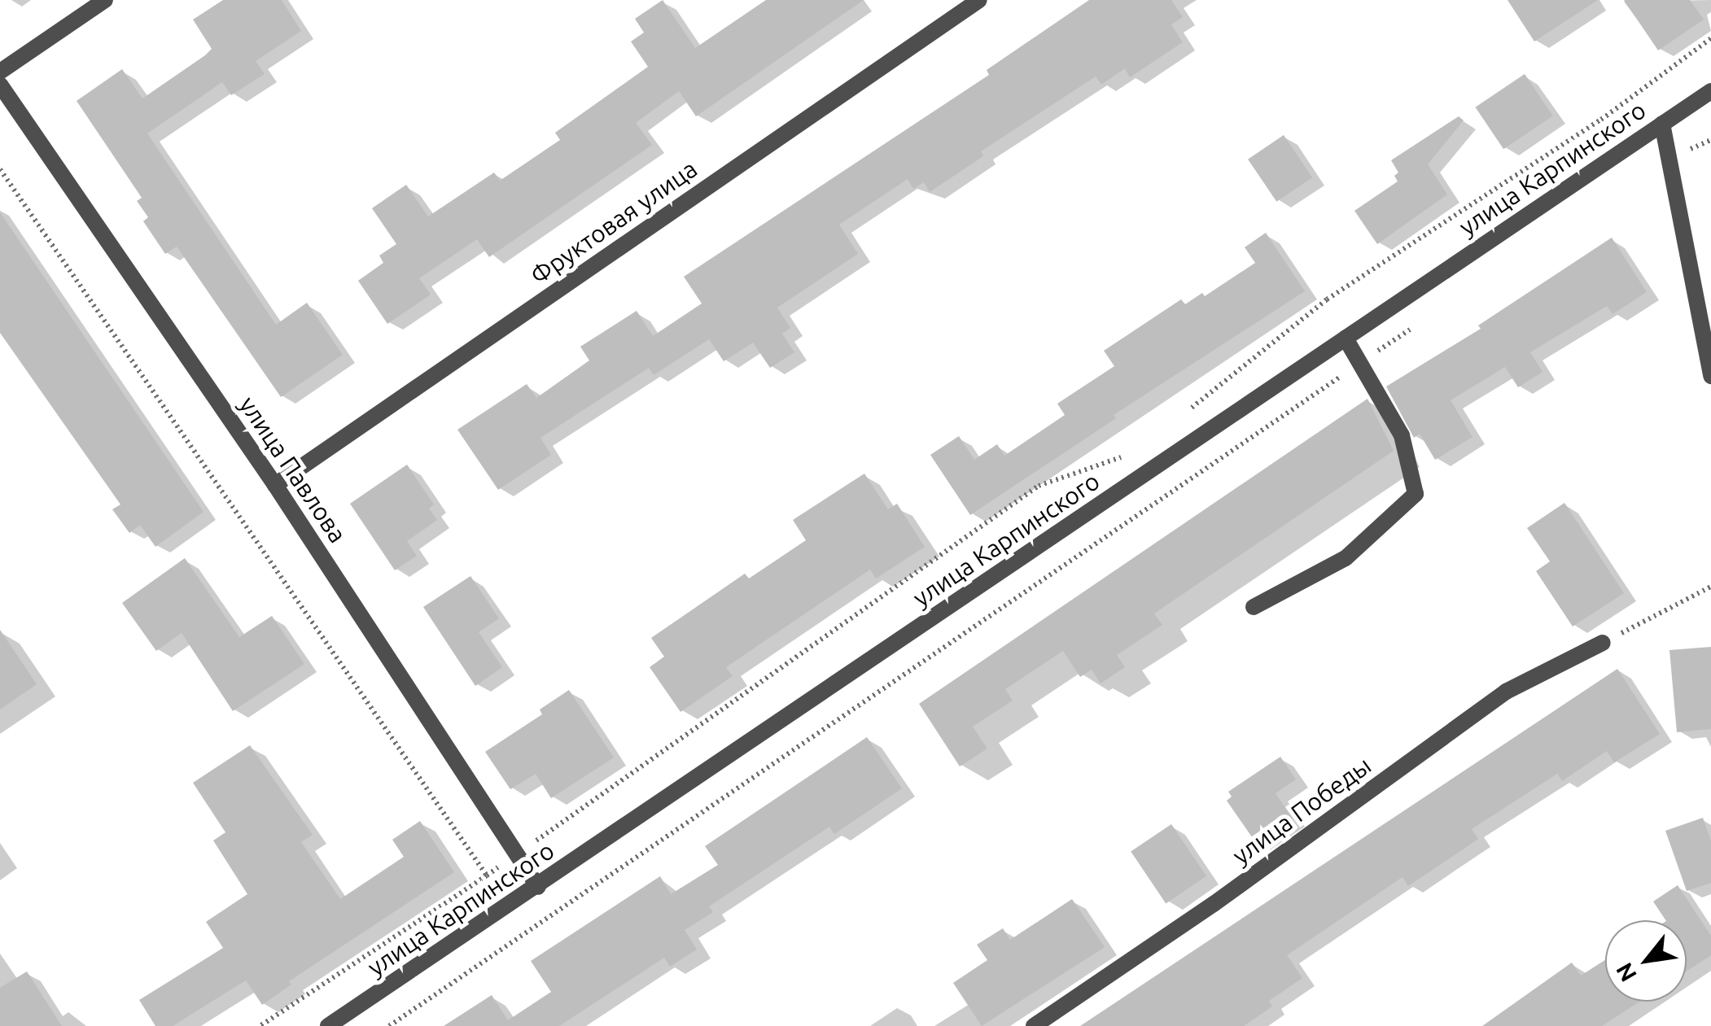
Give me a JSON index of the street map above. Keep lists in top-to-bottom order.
{
  "streets": {
    "street": [
      "улица Карпинского",
      "Фруктовая улица",
      "улица Павлова",
      "улица Победы"
    ]
  },
  "crossings": [
    ["улица Карпинского", "улица Павлова"],
    ["Фруктовая улица", "улица Павлова"]
  ],
  "north": "bottom left"
}
